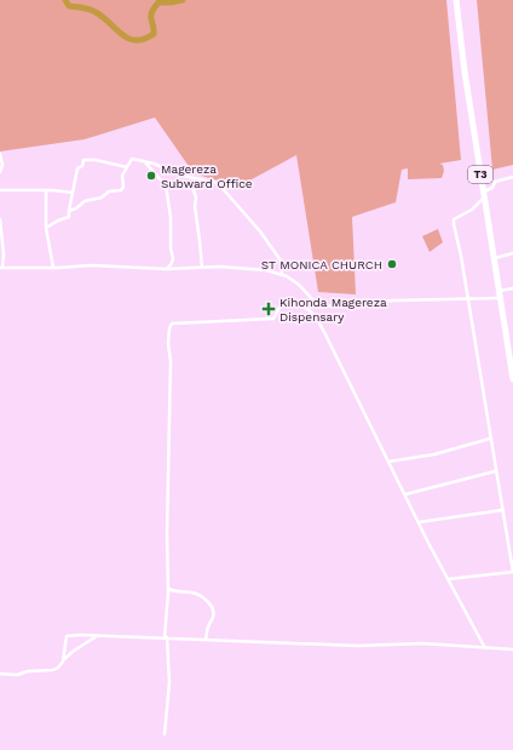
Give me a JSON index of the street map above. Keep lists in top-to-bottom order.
{
  "streets": {
    "highway": ["T3"]
  },
  "places": {
    "other": ["Magereza Subward Office", "ST MONICA CHURCH"],
    "health": ["Kihonda Magereza Dispensary"]
  }
}
